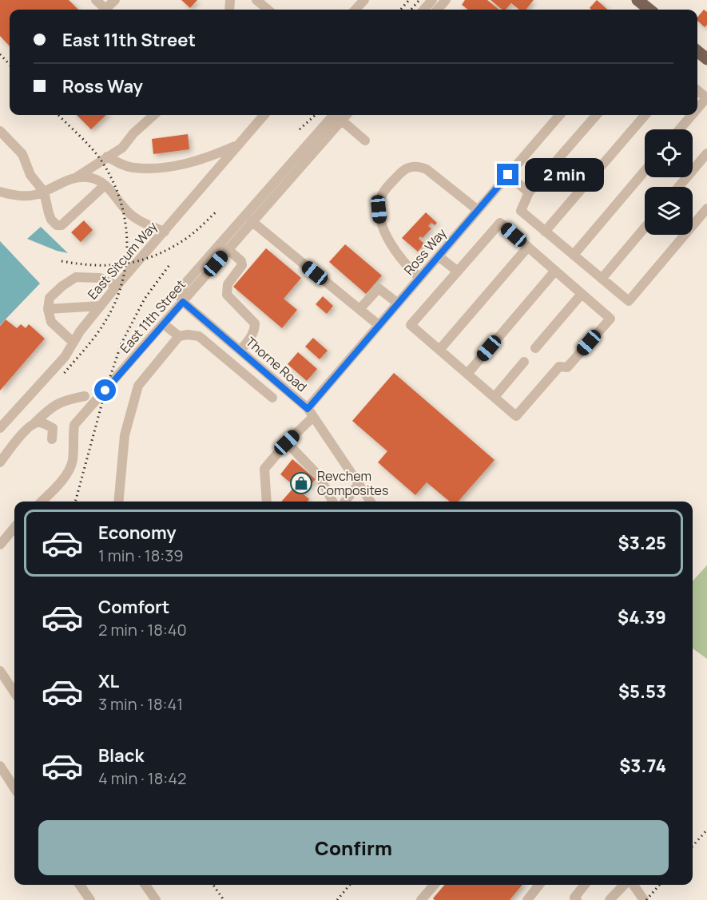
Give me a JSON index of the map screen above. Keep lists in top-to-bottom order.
{
  "streets": {
    "street": [
      "Ross Way",
      "East Sitcum Way",
      "East 11th Street",
      "Thorne Road"
    ]
  },
  "crossings": [
    ["Ross Way", "Thorne Road"],
    ["East 11th Street", "Thorne Road"]
  ],
  "places": {
    "shop": ["Revchem Composites"]
  },
  "page": {
    "banner": ["East 11th Street", "Ross Way"],
    "bubble": "2 min",
    "list": [
      {
        "name": "Economy",
        "note": "1 min · 18:39",
        "value": "$3.25"
      },
      {
        "name": "Comfort",
        "note": "2 min · 18:40",
        "value": "$4.39"
      },
      {
        "name": "XL",
        "note": "3 min · 18:41",
        "value": "$5.53"
      },
      {
        "name": "Black",
        "note": "4 min · 18:42",
        "value": "$3.74"
      }
    ],
    "buttons": "Confirm"
  }
}
